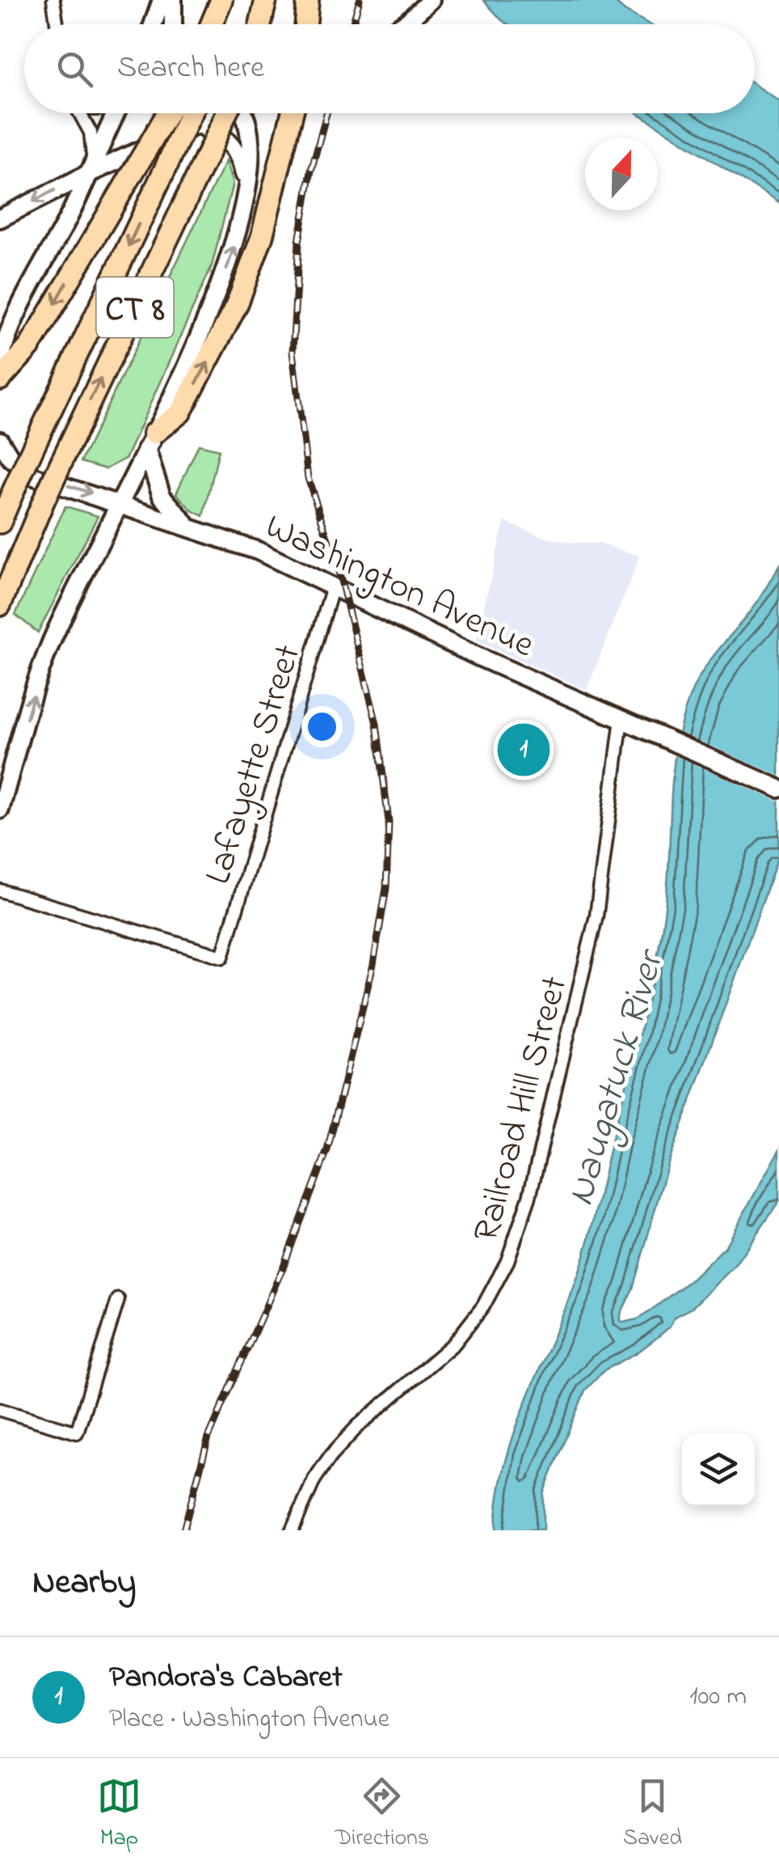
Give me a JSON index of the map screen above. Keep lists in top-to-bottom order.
{
  "streets": {
    "highway": ["CT 8"],
    "main road": ["Washington Avenue"],
    "street": ["Lafayette Street", "Railroad Hill Street"]
  },
  "crossings": [
    ["Washington Avenue", "Lafayette Street"],
    ["Washington Avenue", "Railroad Hill Street"]
  ],
  "water": ["Naugatuck River"],
  "north": "top",
  "page": {
    "search": "Search here",
    "pins": "1",
    "heading": "Nearby",
    "list": [
      {
        "mark": "1",
        "name": "Pandora's Cabaret",
        "note": "Place · Washington Avenue",
        "value": "100 m"
      }
    ],
    "nav": ["Map", "Directions", "Saved"]
  }
}
